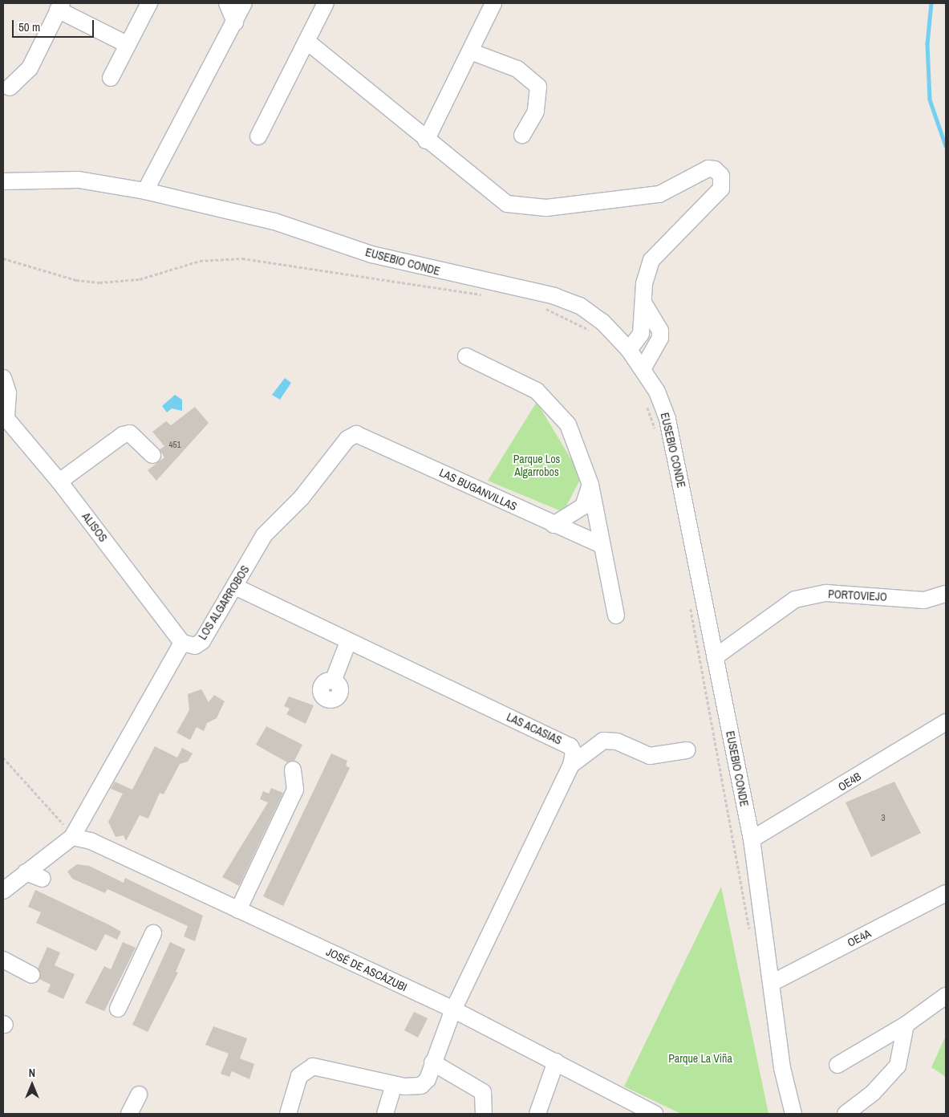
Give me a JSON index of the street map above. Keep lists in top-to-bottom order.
{
  "streets": {
    "street": [
      "EUSEBIO CONDE",
      "LAS BUGANVILLAS",
      "ALISOS",
      "PORTOVIEJO",
      "LOS ALGARROBOS",
      "LAS ACASIAS",
      "OE4B",
      "OE4A",
      "JOSÉ DE ASCÁZUBI"
    ]
  },
  "crossings": [
    ["EUSEBIO CONDE", "PORTOVIEJO"],
    ["EUSEBIO CONDE", "OE4B"],
    ["EUSEBIO CONDE", "OE4A"],
    ["LAS BUGANVILLAS", "LOS ALGARROBOS"],
    ["ALISOS", "LOS ALGARROBOS"],
    ["LOS ALGARROBOS", "LAS ACASIAS"],
    ["LOS ALGARROBOS", "JOSÉ DE ASCÁZUBI"]
  ],
  "parks": ["Parque Los Algarrobos", "Parque La Viña"],
  "house_numbers": ["451", "3"],
  "scale_bar": "50 m",
  "north": "top"
}
